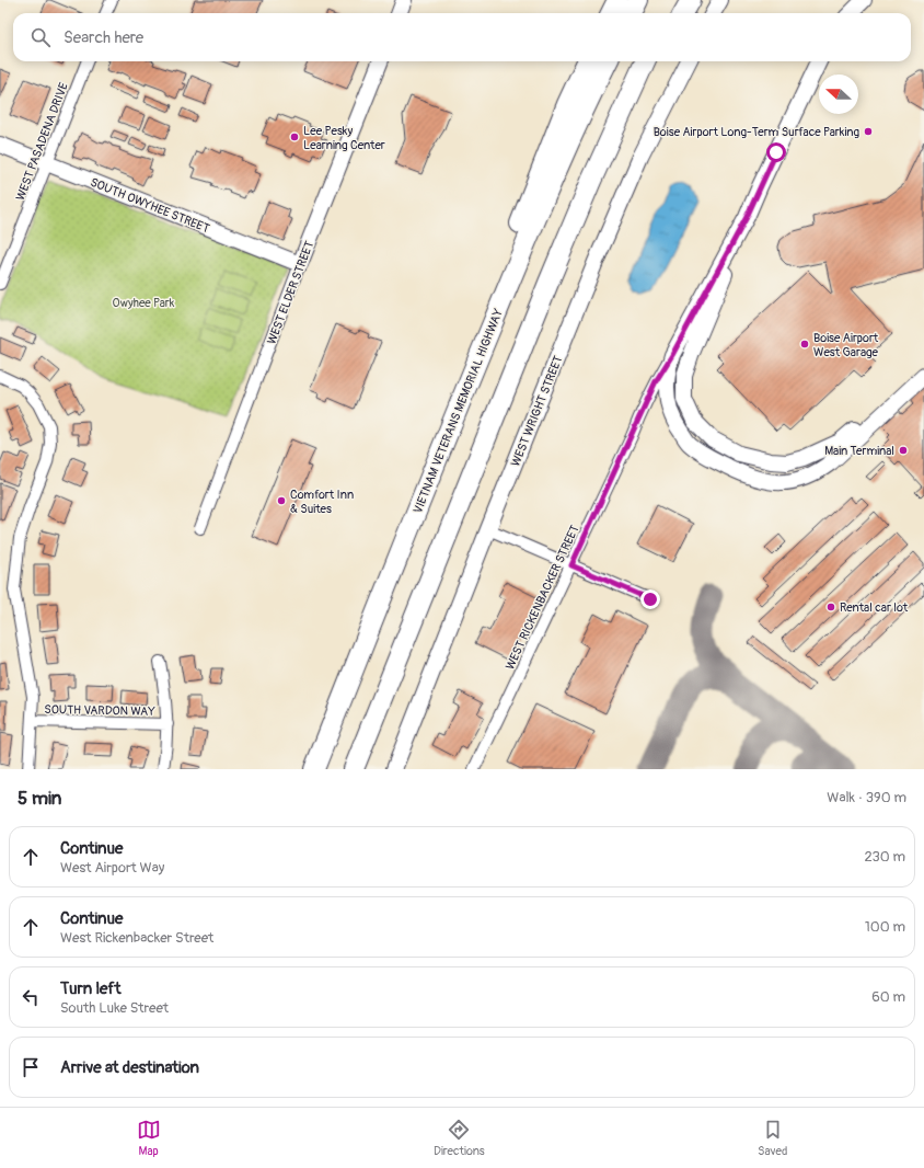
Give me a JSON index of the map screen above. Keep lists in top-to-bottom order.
{
  "streets": {
    "highway": ["VIETNAM VETERANS MEMORIAL HIGHWAY"],
    "street": [
      "WEST PASADENA DRIVE",
      "SOUTH OWYHEE STREET",
      "WEST ELDER STREET",
      "WEST WRIGHT STREET",
      "WEST RICKENBACKER STREET",
      "SOUTH VARDON WAY"
    ]
  },
  "crossings": [
    ["WEST PASADENA DRIVE", "SOUTH OWYHEE STREET"],
    ["SOUTH OWYHEE STREET", "WEST ELDER STREET"]
  ],
  "parks": ["Owyhee Park"],
  "places": [
    "Boise Airport Long-Term Surface Parking",
    "Lee Pesky Learning Center",
    "Boise Airport West Garage",
    "Main Terminal",
    "Comfort Inn & Suites",
    "Rental car lot"
  ],
  "north": "left",
  "page": {
    "search": "Search here",
    "heading": ["5 min", "Walk · 390 m"],
    "list": [
      ["Continue", "West Airport Way", "230 m"],
      ["Continue", "West Rickenbacker Street", "100 m"],
      ["Turn left", "South Luke Street", "60 m"],
      "Arrive at destination"
    ],
    "nav": ["Map", "Directions", "Saved"]
  }
}
